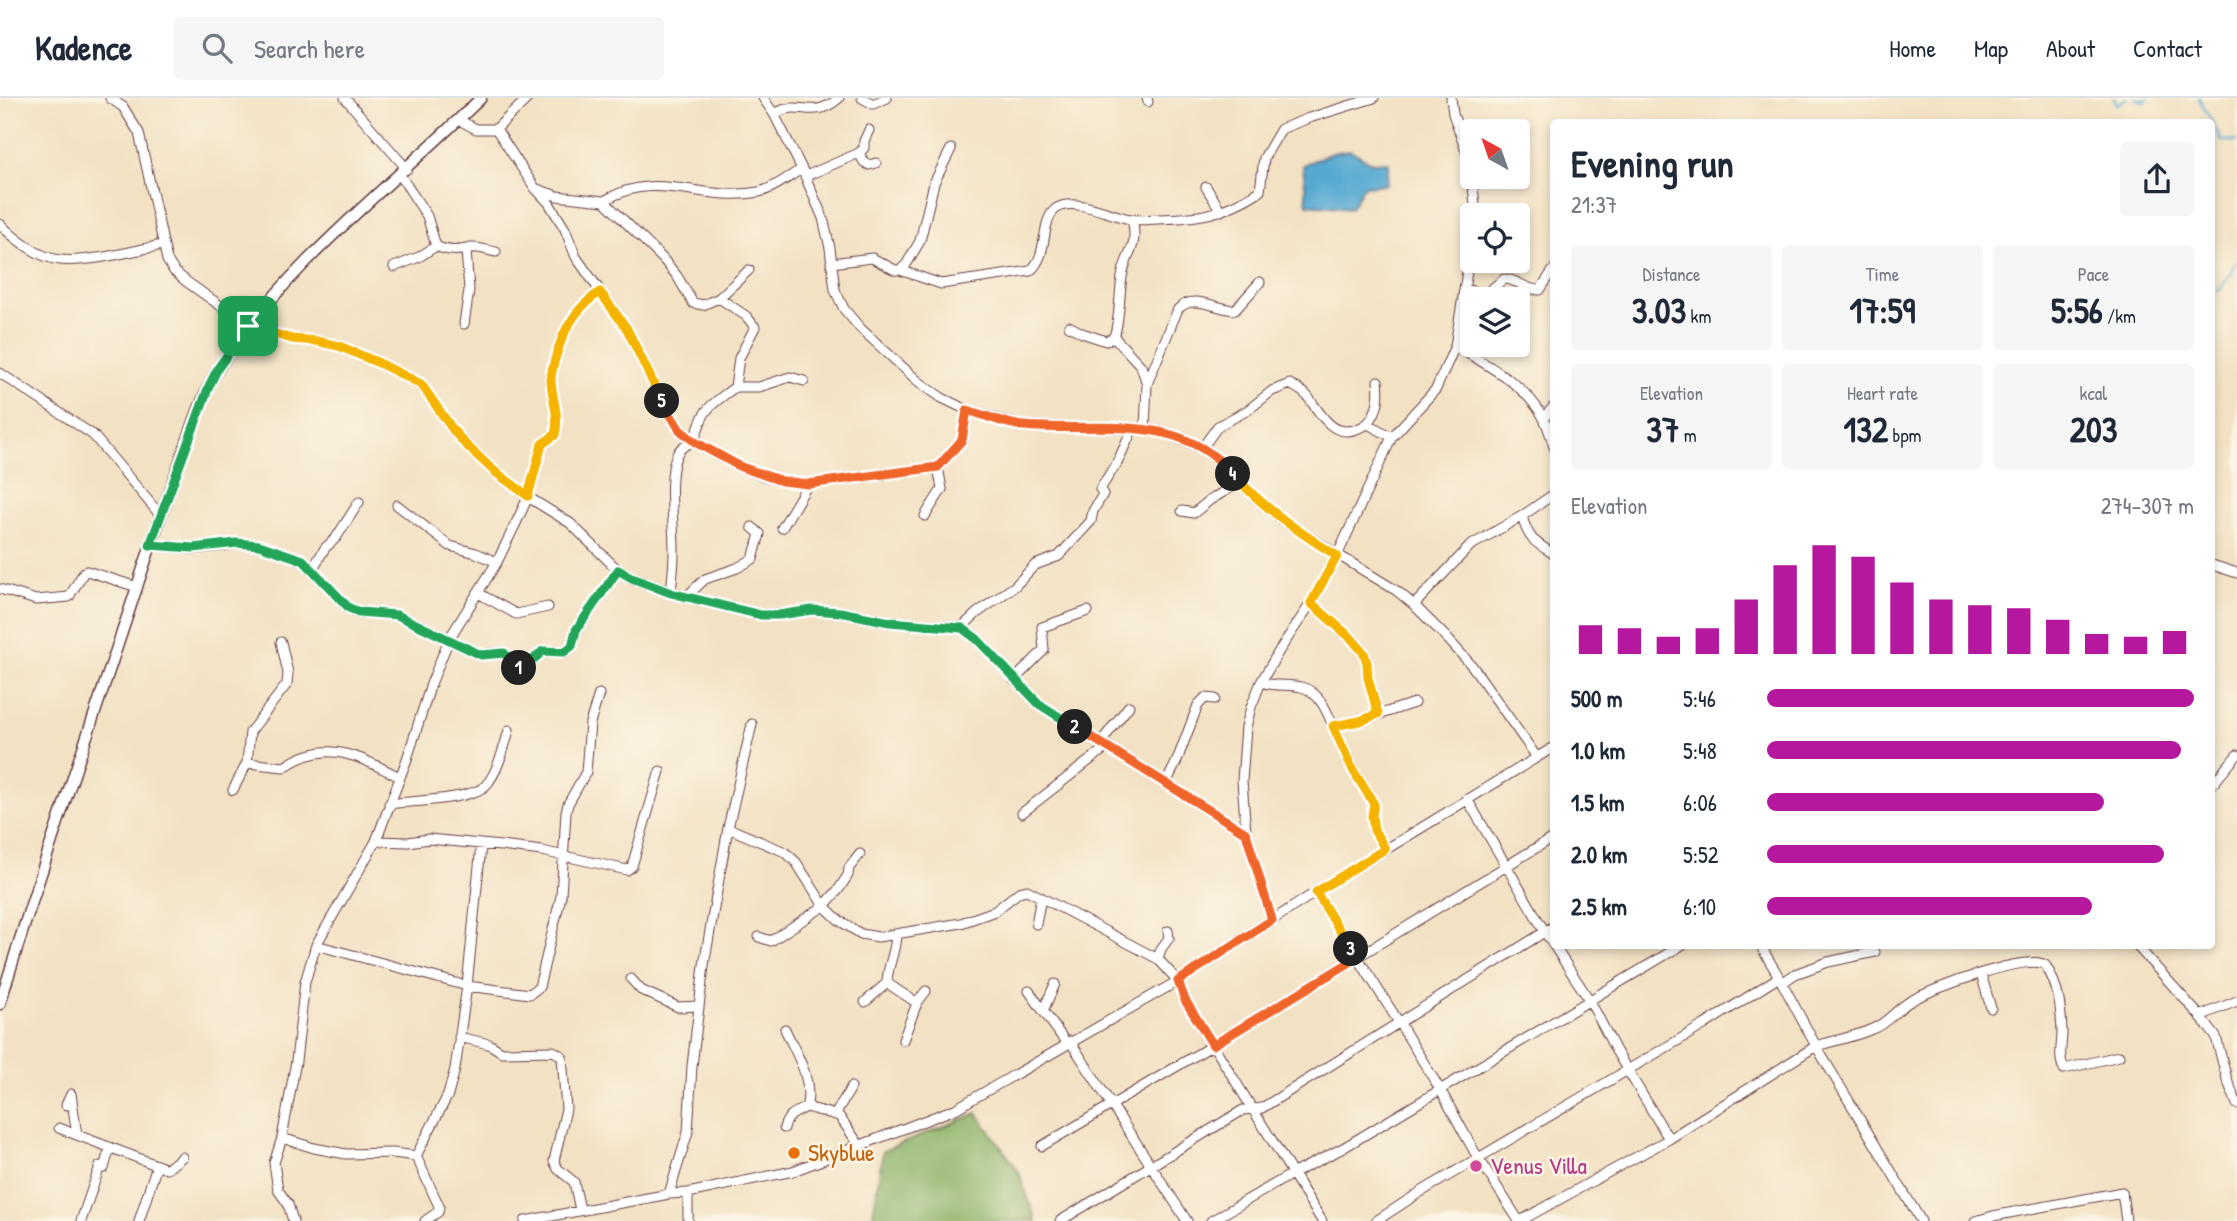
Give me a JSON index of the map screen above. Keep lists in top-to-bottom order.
{
  "places": ["Skyblue", "Venus Villa"],
  "north": "top left",
  "page": {
    "header": "Kadence",
    "search": "Search here",
    "nav": [
      "Home",
      "Map",
      "About",
      "Contact"
    ],
    "heading": ["Evening run", "21:37"],
    "stats": [
      ["Distance", "3.03 km"],
      ["Time", "17:59"],
      ["Pace", "5:56 /km"],
      ["Elevation", "37 m"],
      ["Heart rate", "132 bpm"],
      ["kcal", "203"]
    ],
    "pins": [
      "5",
      "4",
      "1",
      "2",
      "3"
    ],
    "chart": ["Elevation", "274–307 m"],
    "list": [
      {
        "name": "500 m",
        "note": "5:46"
      },
      {
        "name": "1.0 km",
        "note": "5:48"
      },
      {
        "name": "1.5 km",
        "note": "6:06"
      },
      {
        "name": "2.0 km",
        "note": "5:52"
      },
      {
        "name": "2.5 km",
        "note": "6:10"
      }
    ]
  }
}
